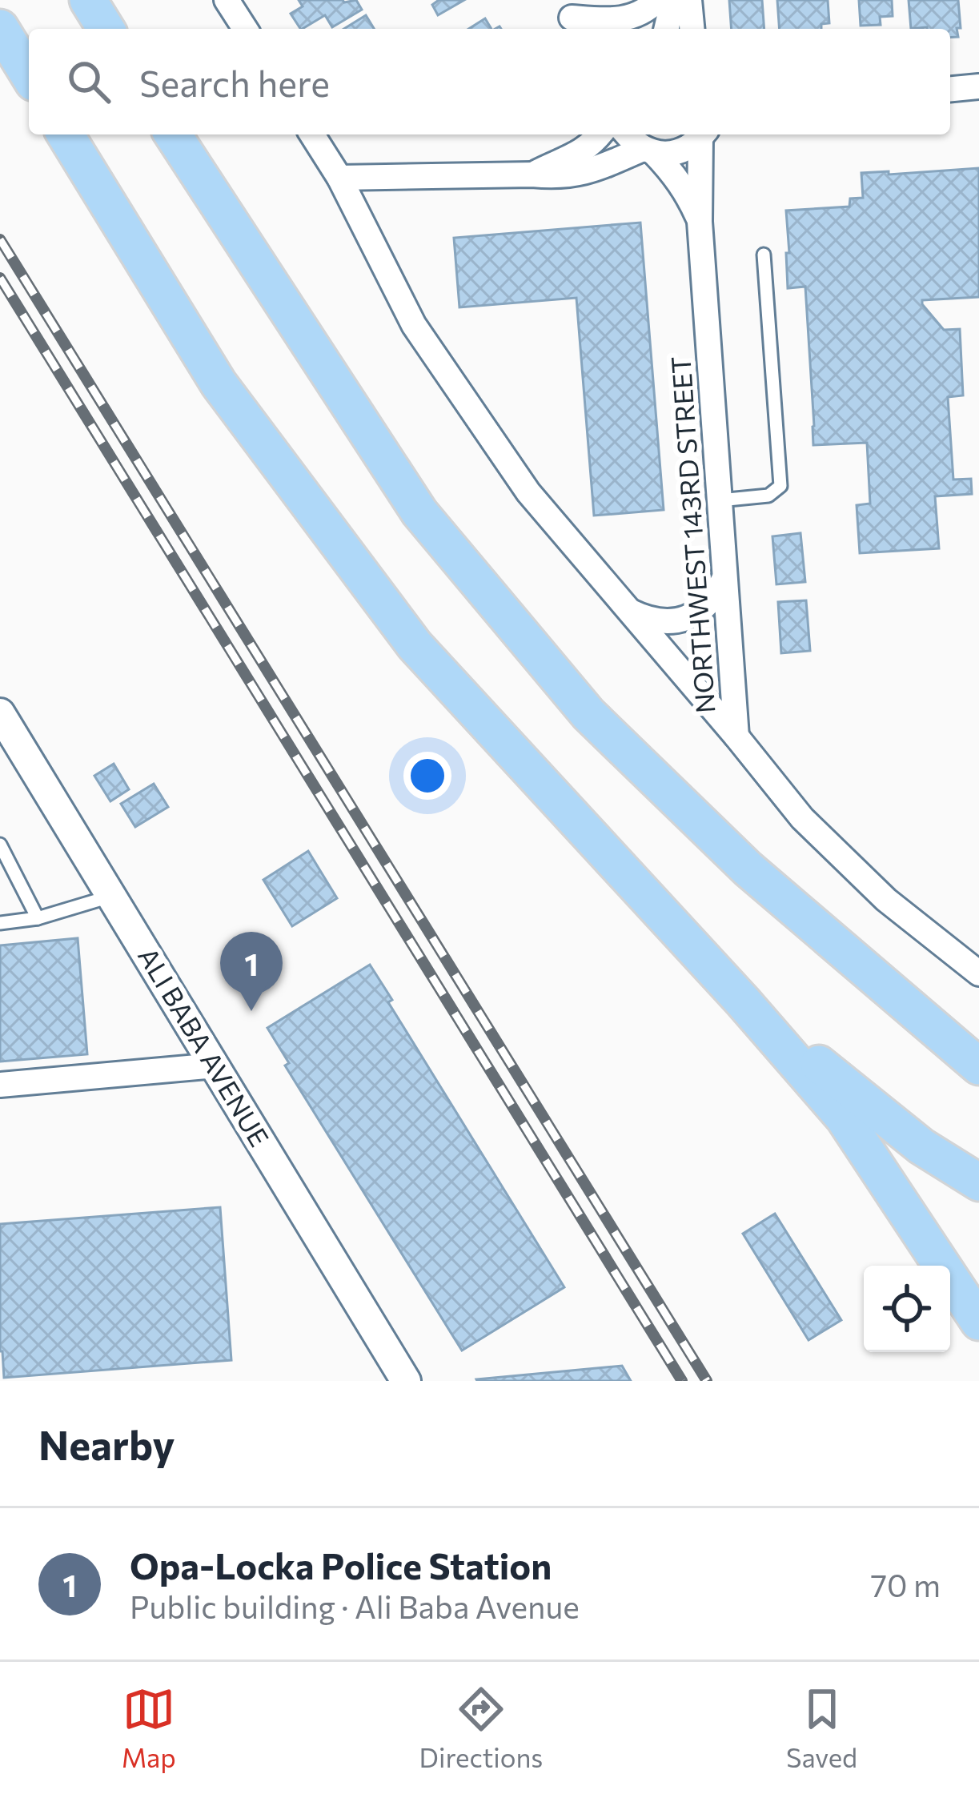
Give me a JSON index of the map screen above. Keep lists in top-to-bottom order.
{
  "streets": {
    "street": ["NORTHWEST 143RD STREET", "ALI BABA AVENUE"]
  },
  "page": {
    "search": "Search here",
    "pins": "1",
    "heading": "Nearby",
    "list": [
      {
        "mark": "1",
        "name": "Opa-Locka Police Station",
        "note": "Public building · Ali Baba Avenue",
        "value": "70 m"
      }
    ],
    "nav": ["Map", "Directions", "Saved"]
  }
}
